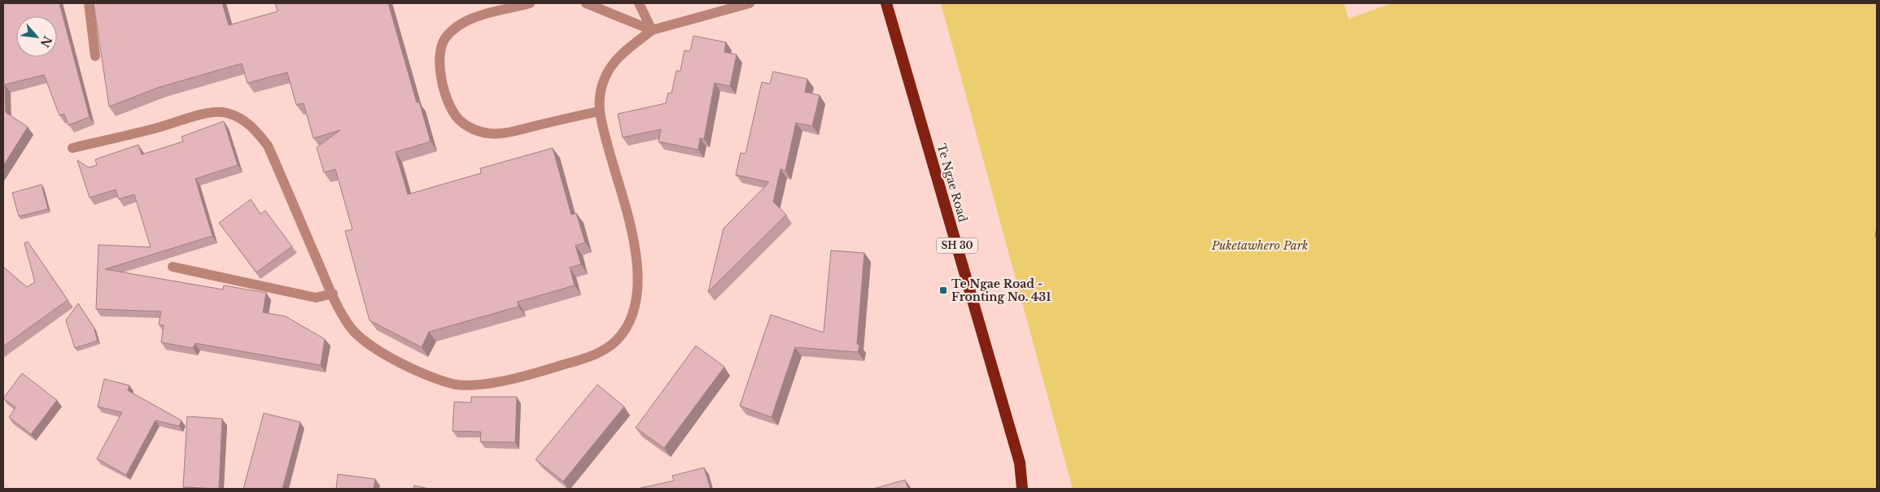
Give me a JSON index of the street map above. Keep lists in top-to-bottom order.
{
  "streets": {
    "highway": ["Te Ngae Road", "SH 30"]
  },
  "parks": ["Puketawhero Park"],
  "places": {
    "transit": ["Te Ngae Road - Fronting No. 431"]
  },
  "north": "bottom right"
}
